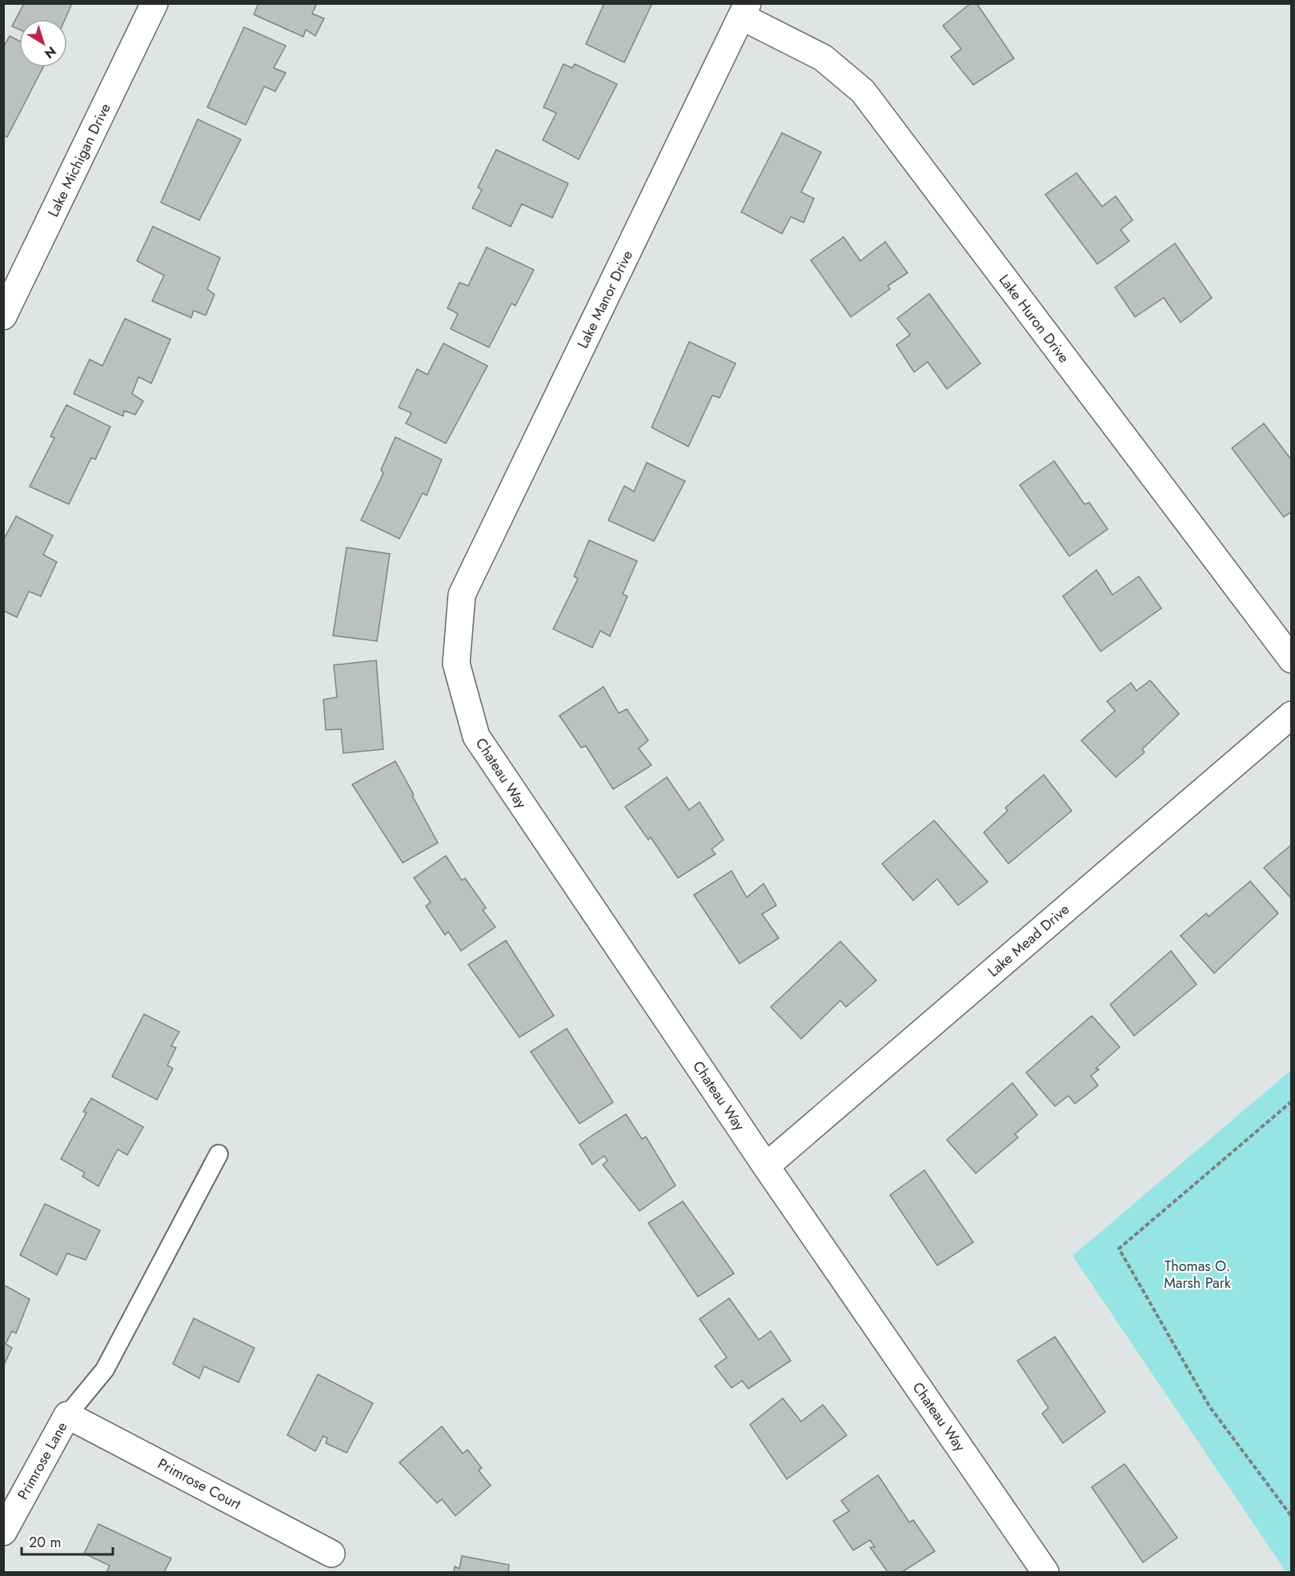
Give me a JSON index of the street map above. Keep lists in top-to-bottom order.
{
  "streets": {
    "street": [
      "Lake Michigan Drive",
      "Lake Manor Drive",
      "Lake Huron Drive",
      "Chateau Way",
      "Lake Mead Drive",
      "Primrose Lane",
      "Primrose Court"
    ]
  },
  "crossings": [
    ["Lake Manor Drive", "Lake Huron Drive"],
    ["Lake Manor Drive", "Chateau Way"],
    ["Chateau Way", "Lake Mead Drive"],
    ["Primrose Lane", "Primrose Court"]
  ],
  "parks": ["Thomas O. Marsh Park"],
  "scale_bar": "20 m",
  "north": "bottom right"
}
